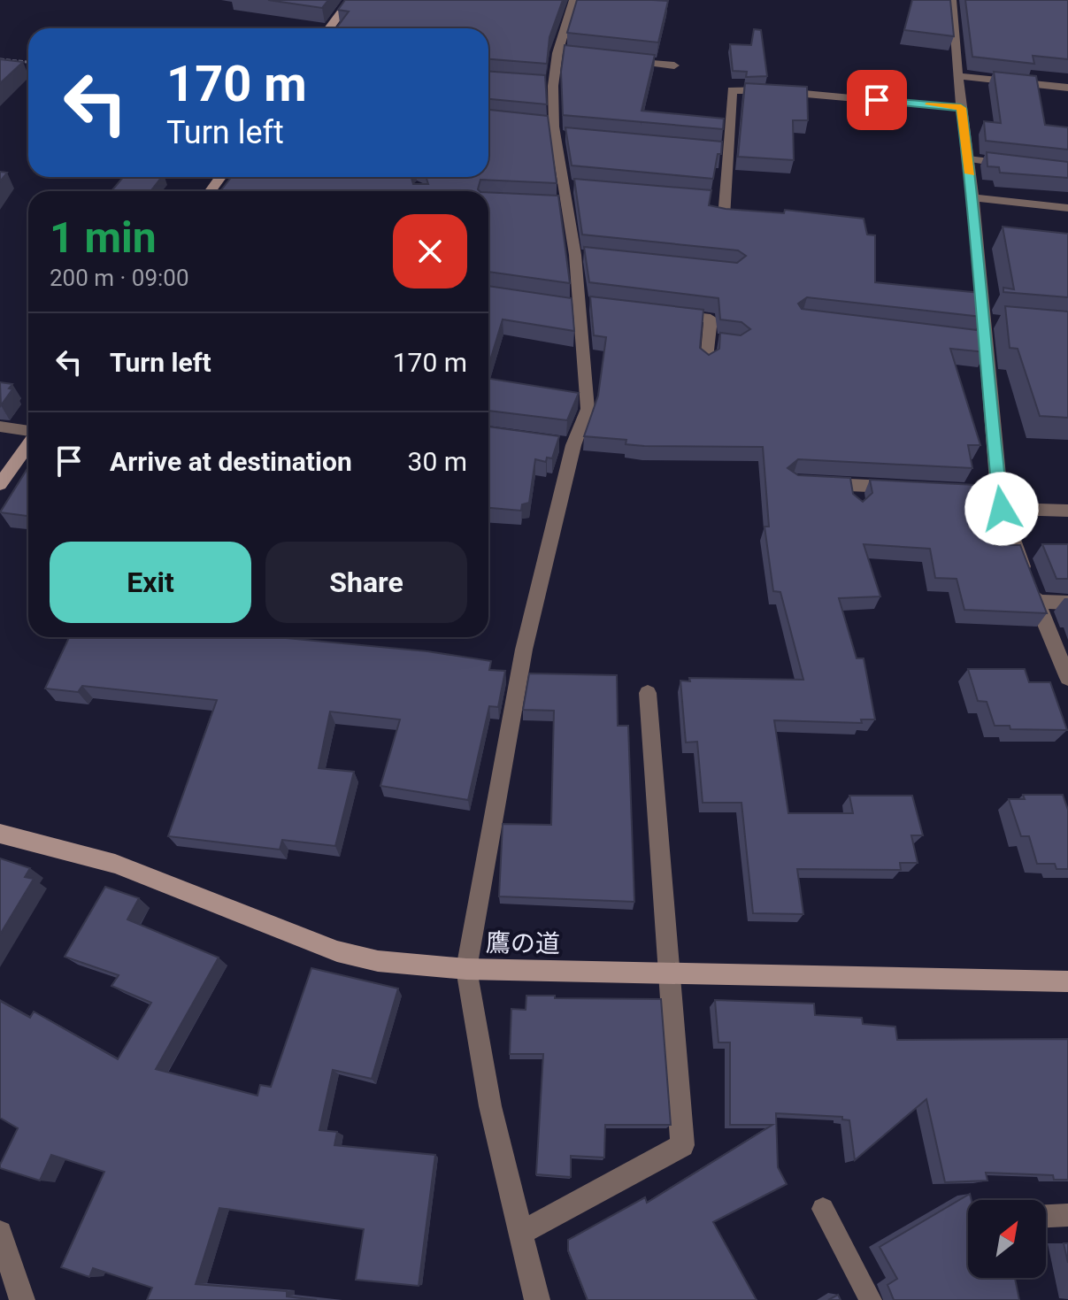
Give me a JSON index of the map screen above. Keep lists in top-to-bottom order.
{
  "streets": {
    "street": ["鷹の道"]
  },
  "north": "top right",
  "page": {
    "turn": ["170 m", "Turn left"],
    "heading": ["1 min", "200 m · 09:00"],
    "list": [
      {
        "name": "Turn left",
        "value": "170 m"
      },
      {
        "name": "Arrive at destination",
        "value": "30 m"
      }
    ],
    "buttons": ["Exit", "Share"]
  }
}
